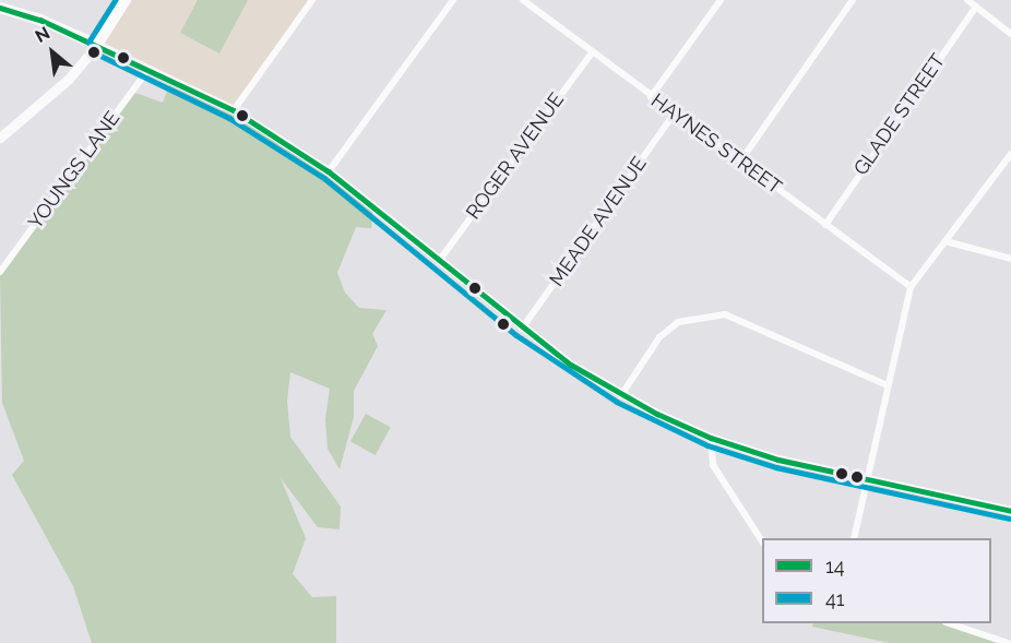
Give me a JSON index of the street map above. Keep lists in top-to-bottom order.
{
  "streets": {
    "street": [
      "GLADE STREET",
      "HAYNES STREET",
      "ROGER AVENUE",
      "YOUNGS LANE",
      "MEADE AVENUE"
    ]
  },
  "crossings": [
    ["GLADE STREET", "HAYNES STREET"],
    ["HAYNES STREET", "ROGER AVENUE"],
    ["HAYNES STREET", "MEADE AVENUE"]
  ],
  "lines": ["transit line 41", "transit line 14"],
  "legend": ["14", "41"],
  "north": "top left"
}
